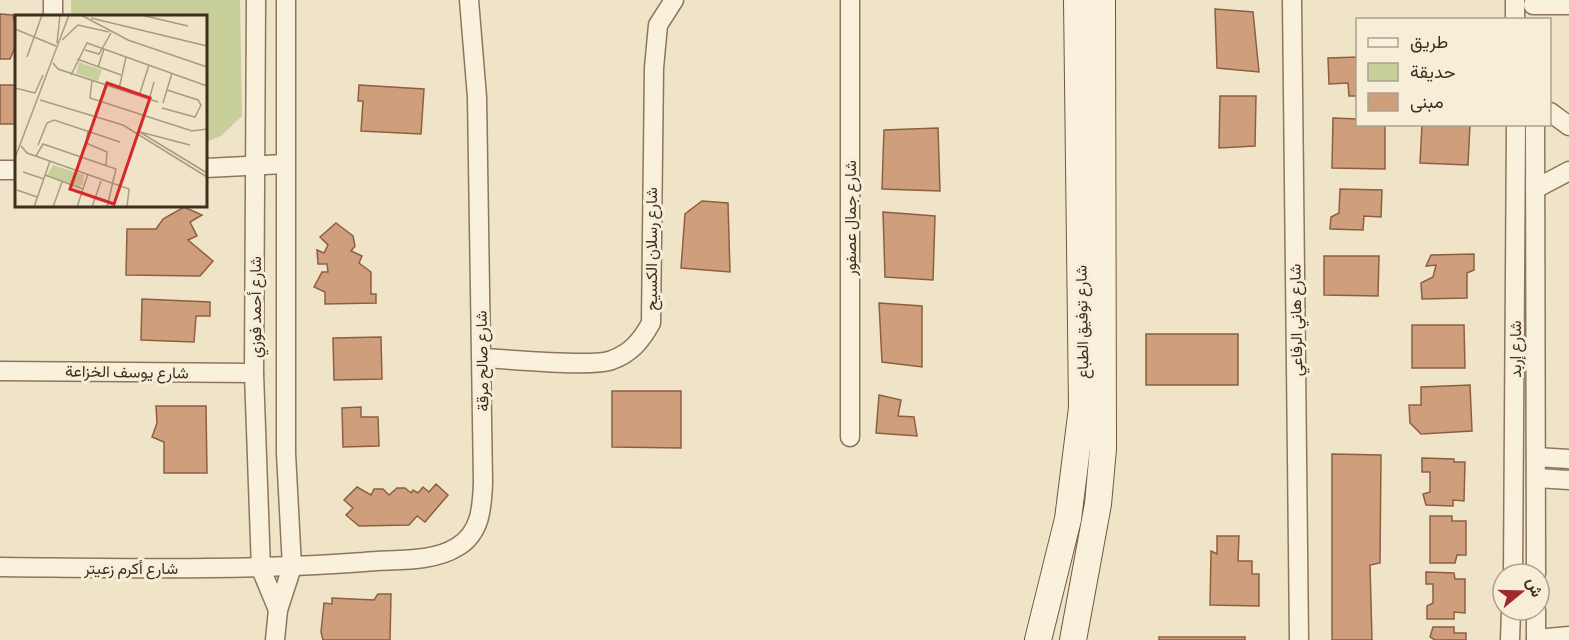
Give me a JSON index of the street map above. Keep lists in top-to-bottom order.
{
  "streets": {
    "street": [
      "شارع جمال عصفور",
      "شارع رسلان الكسيح",
      "شارع أحمد فوزي",
      "شارع هاني الرفاعي",
      "شارع توفيق الطباع",
      "شارع إربد",
      "شارع صالح مرقة",
      "شارع يوسف الخزاعة",
      "شارع أكرم زعيتر"
    ]
  },
  "crossings": [
    ["شارع رسلان الكسيح", "شارع صالح مرقة"],
    ["شارع أحمد فوزي", "شارع صالح مرقة"],
    ["شارع أحمد فوزي", "شارع يوسف الخزاعة"],
    ["شارع أحمد فوزي", "شارع أكرم زعيتر"],
    ["شارع صالح مرقة", "شارع أكرم زعيتر"]
  ],
  "legend": ["طريق", "حديقة", "مبنى"],
  "north": "right"
}
